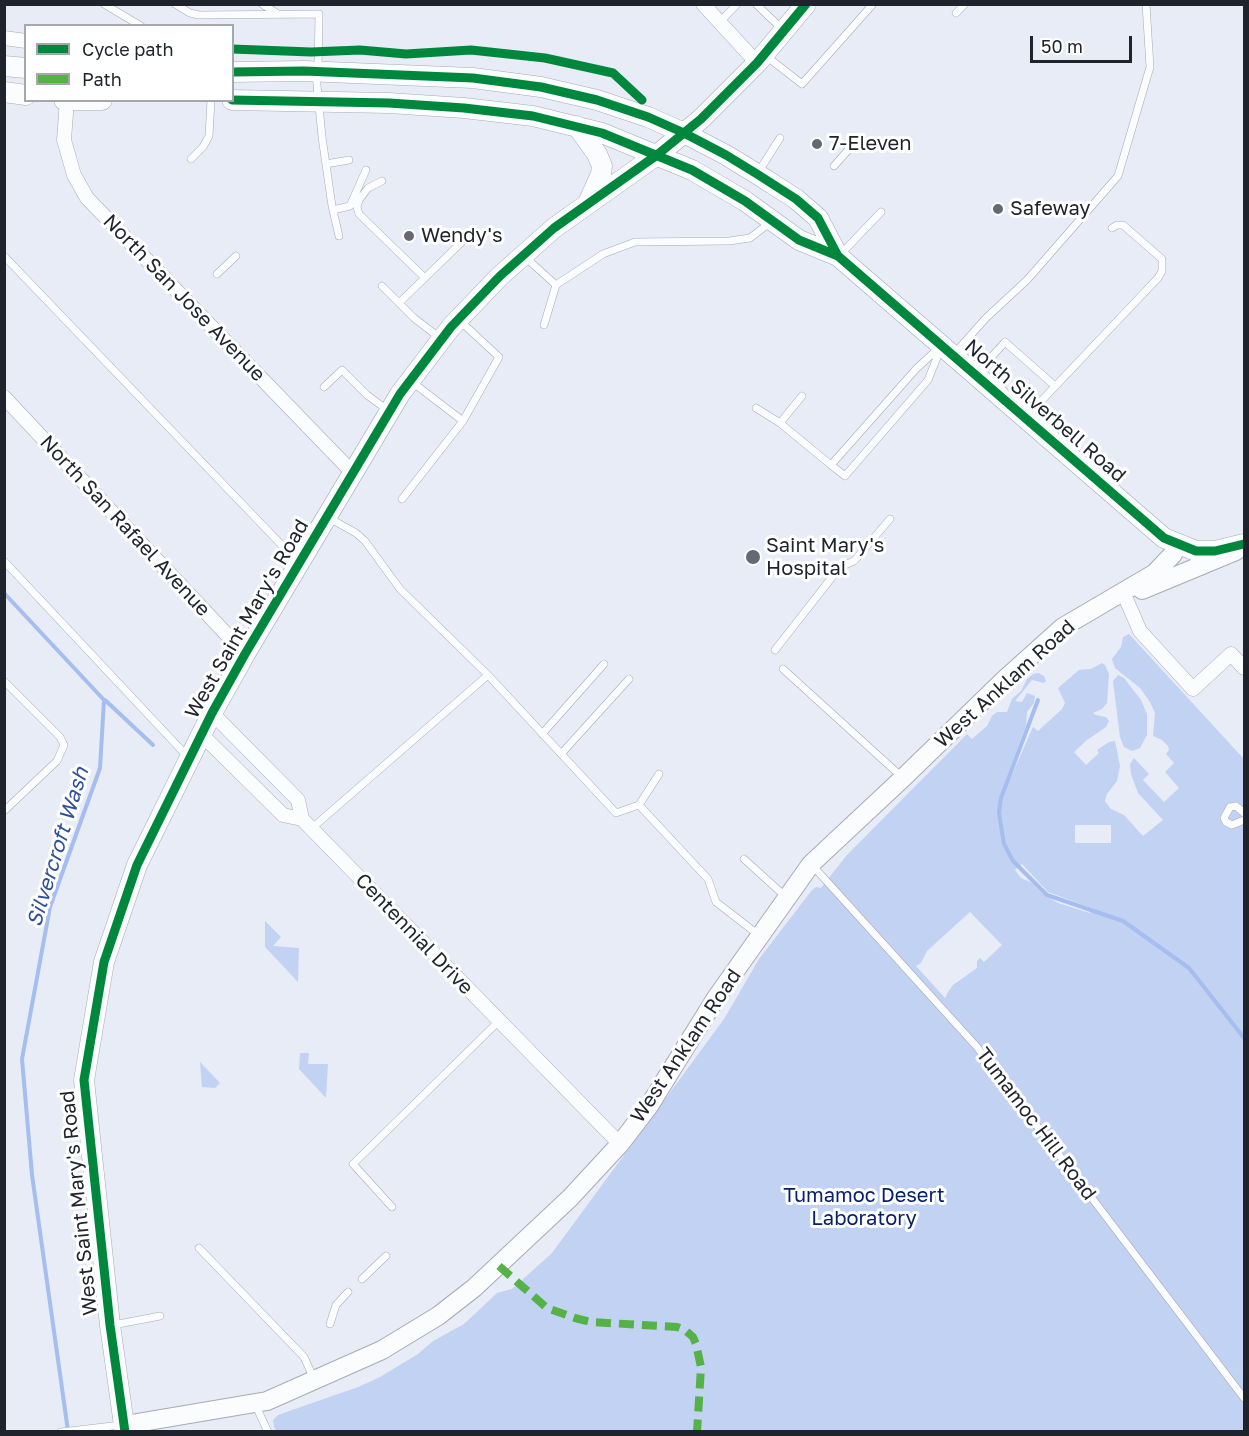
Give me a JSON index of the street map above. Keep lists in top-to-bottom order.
{
  "streets": {
    "main road": ["North Silverbell Road", "West Saint Mary's Road"],
    "street": [
      "North San Jose Avenue",
      "North San Rafael Avenue",
      "West Anklam Road",
      "Centennial Drive"
    ],
    "lane": ["Tumamoc Hill Road"]
  },
  "crossings": [
    ["North San Jose Avenue", "West Saint Mary's Road"],
    ["North Silverbell Road", "West Saint Mary's Road"],
    ["North Silverbell Road", "West Anklam Road"],
    ["North San Rafael Avenue", "West Saint Mary's Road"],
    ["West Saint Mary's Road", "West Anklam Road"],
    ["West Saint Mary's Road", "Centennial Drive"],
    ["West Anklam Road", "Centennial Drive"],
    ["West Anklam Road", "Tumamoc Hill Road"]
  ],
  "water": ["Silvercroft Wash"],
  "parks": ["Tumamoc Desert Laboratory"],
  "places": [
    "7-Eleven",
    "Safeway",
    "Wendy's",
    "Saint Mary's Hospital"
  ],
  "legend": ["Cycle path", "Path"],
  "scale_bar": "50 m"
}
